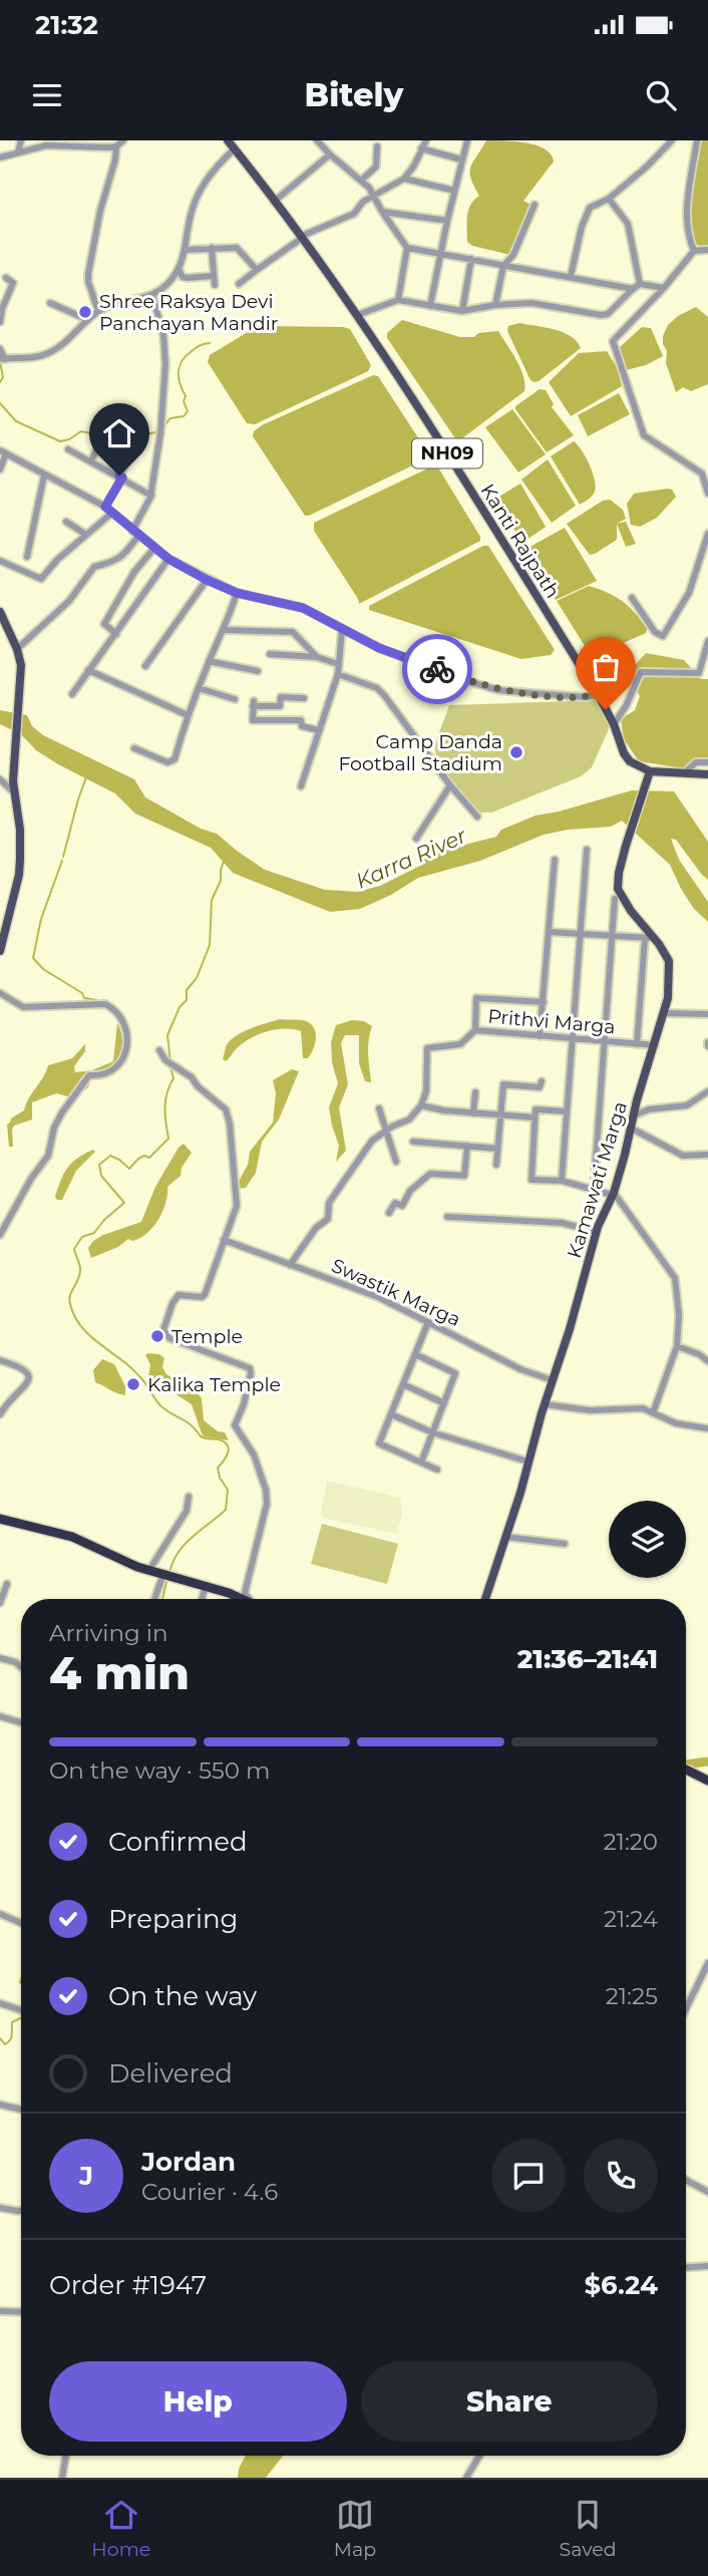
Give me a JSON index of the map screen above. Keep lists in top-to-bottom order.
{
  "streets": {
    "main road": ["NH09", "Kanti Rajpath", "Kamawati Marga"],
    "street": ["Prithvi Marga", "Swastik Marga"]
  },
  "crossings": [
    ["Kanti Rajpath", "Kamawati Marga"],
    ["Prithvi Marga", "Kamawati Marga"],
    ["Kamawati Marga", "Swastik Marga"]
  ],
  "water": ["Karra River"],
  "places": [
    "Shree Raksya Devi Panchayan Mandir",
    "Camp Danda Football Stadium",
    "Temple",
    "Kalika Temple"
  ],
  "page": {
    "status": "21:32",
    "header": "Bitely",
    "heading": ["4 min", "Arriving in", "21:36–21:41"],
    "panel": [
      "Jordan",
      "Courier · 4.6",
      "Order #1947",
      "$6.24"
    ],
    "bar": "On the way · 550 m",
    "list": [
      ["Confirmed", "21:20"],
      ["Preparing", "21:24"],
      ["On the way", "21:25"],
      "Delivered"
    ],
    "round": "J",
    "buttons": ["Help", "Share"],
    "tabs": ["Home", "Map", "Saved"]
  }
}
